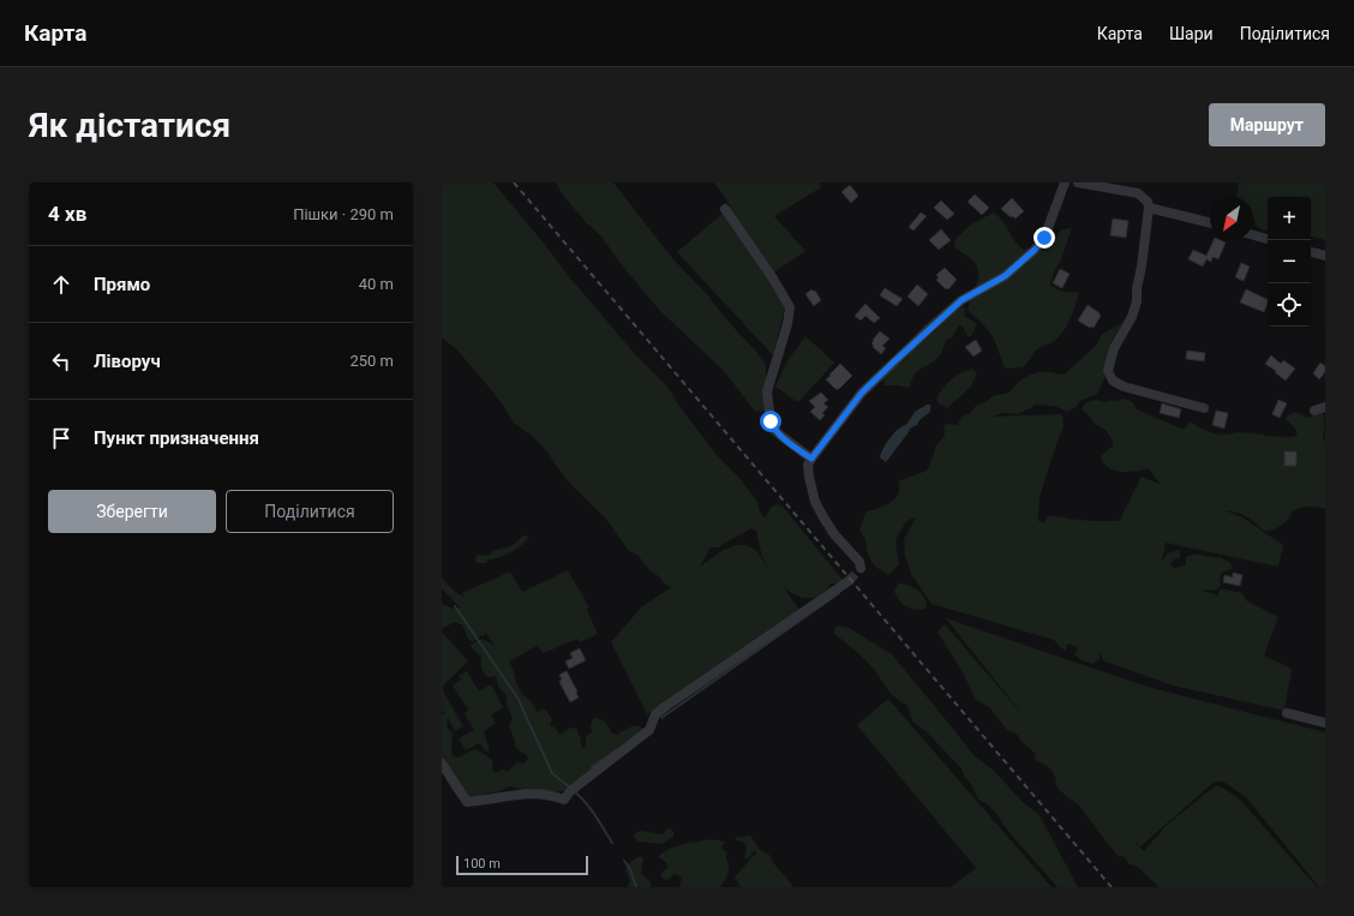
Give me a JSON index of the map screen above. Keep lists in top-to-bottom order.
{
  "scale_bar": "100 m",
  "north": "bottom left",
  "page": {
    "header": "Карта",
    "nav": ["Карта", "Шари", "Поділитися"],
    "buttons": [
      "Маршрут",
      ["Зберегти", "Поділитися"]
    ],
    "title": "Як дістатися",
    "heading": ["4 хв", "Пішки · 290 m"],
    "map_buttons": ["+", "−"],
    "list": [
      ["Прямо", "40 m"],
      ["Ліворуч", "250 m"],
      "Пункт призначення"
    ],
    "scale": "100 m"
  }
}
